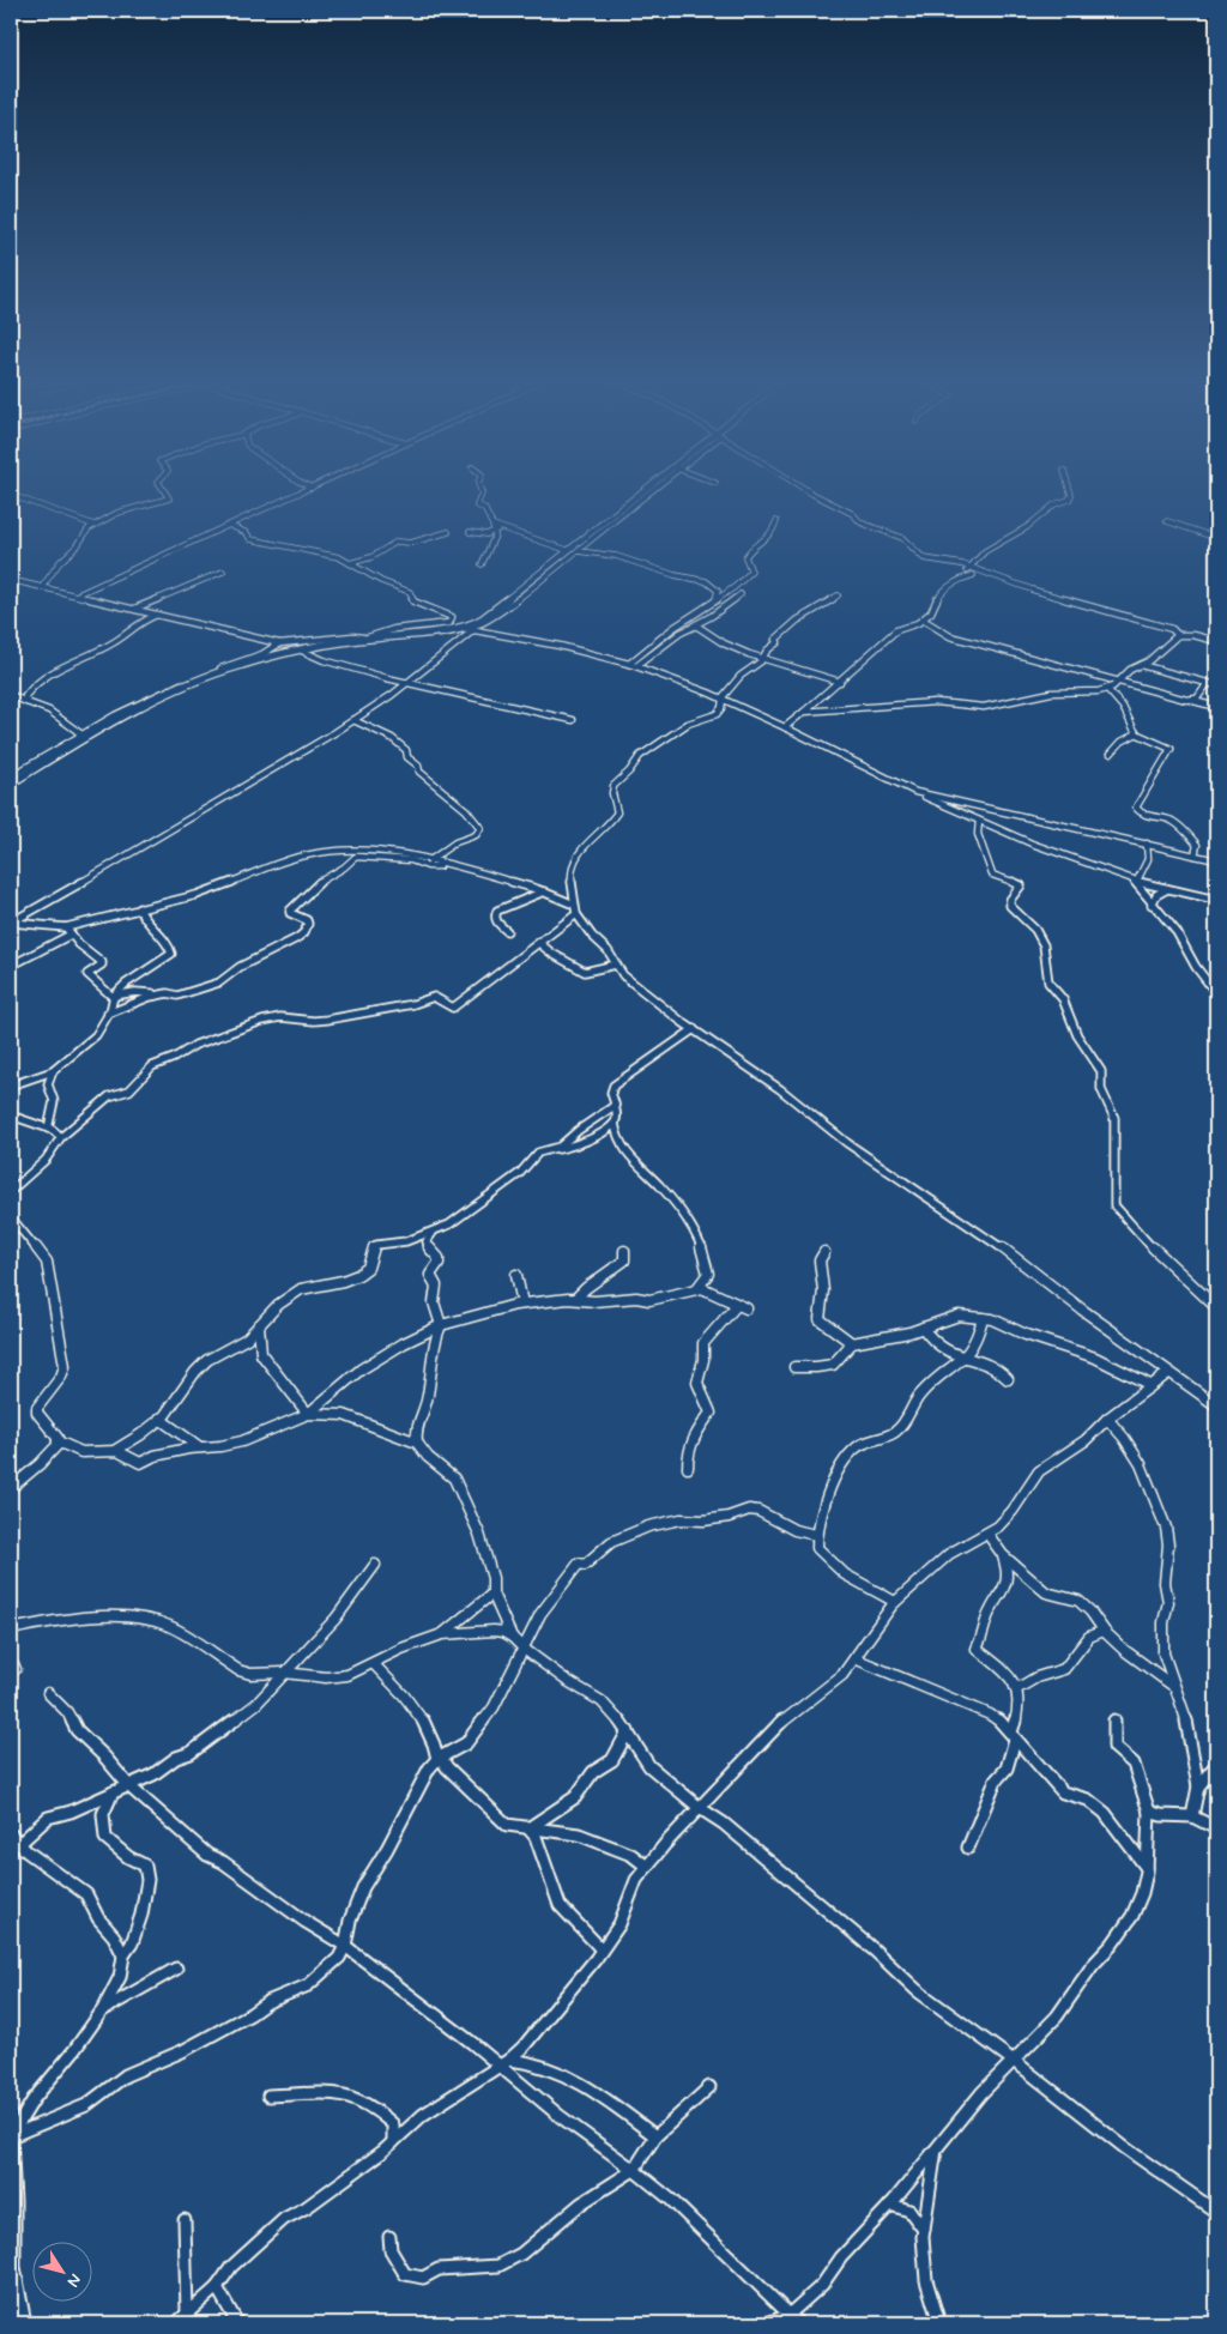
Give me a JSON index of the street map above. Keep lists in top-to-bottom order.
{
  "north": "bottom right"
}
